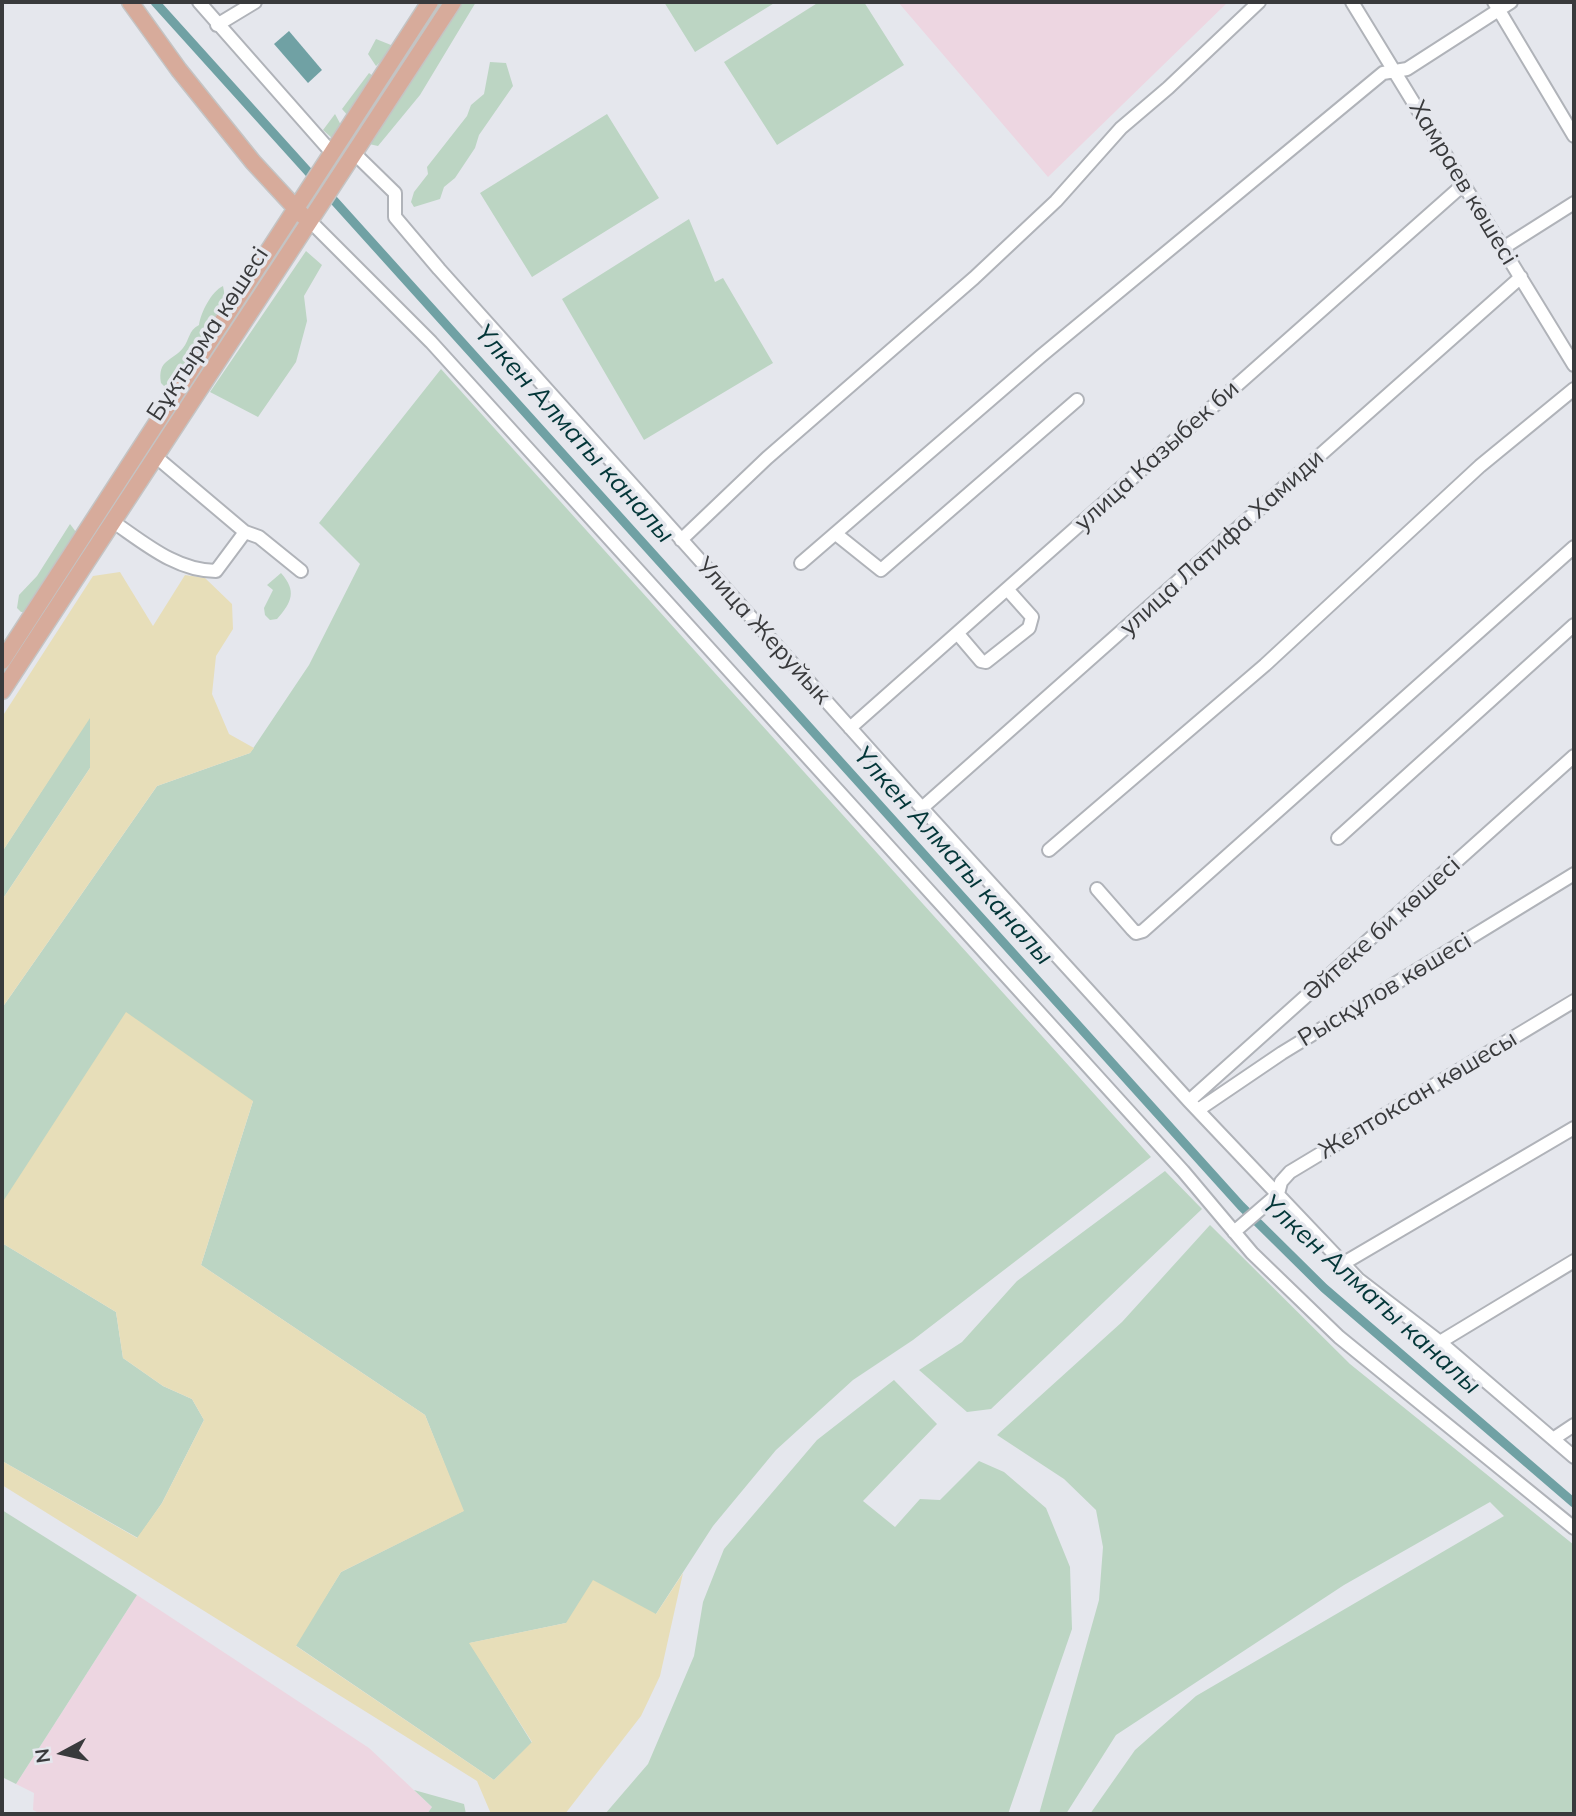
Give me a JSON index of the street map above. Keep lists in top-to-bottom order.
{
  "streets": {
    "main road": ["Бұқтырма көшесі"],
    "street": [
      "Хамраев көшесі",
      "улица Казыбек би",
      "улица Латифа Хамиди",
      "Улица Жеруйык",
      "Әйтеке би көшесі",
      "Рысқұлов көшесі",
      "Желтоксан көшесы"
    ]
  },
  "crossings": [
    ["Хамраев көшесі", "улица Казыбек би"],
    ["Хамраев көшесі", "улица Латифа Хамиди"],
    ["Бұқтырма көшесі", "Улица Жеруйык"],
    ["улица Казыбек би", "Улица Жеруйык"],
    ["улица Латифа Хамиди", "Улица Жеруйык"],
    ["Улица Жеруйык", "Әйтеке би көшесі"],
    ["Улица Жеруйык", "Рысқұлов көшесі"],
    ["Әйтеке би көшесі", "Рысқұлов көшесі"]
  ],
  "water": ["Үлкен Алматы каналы"],
  "north": "left"
}
